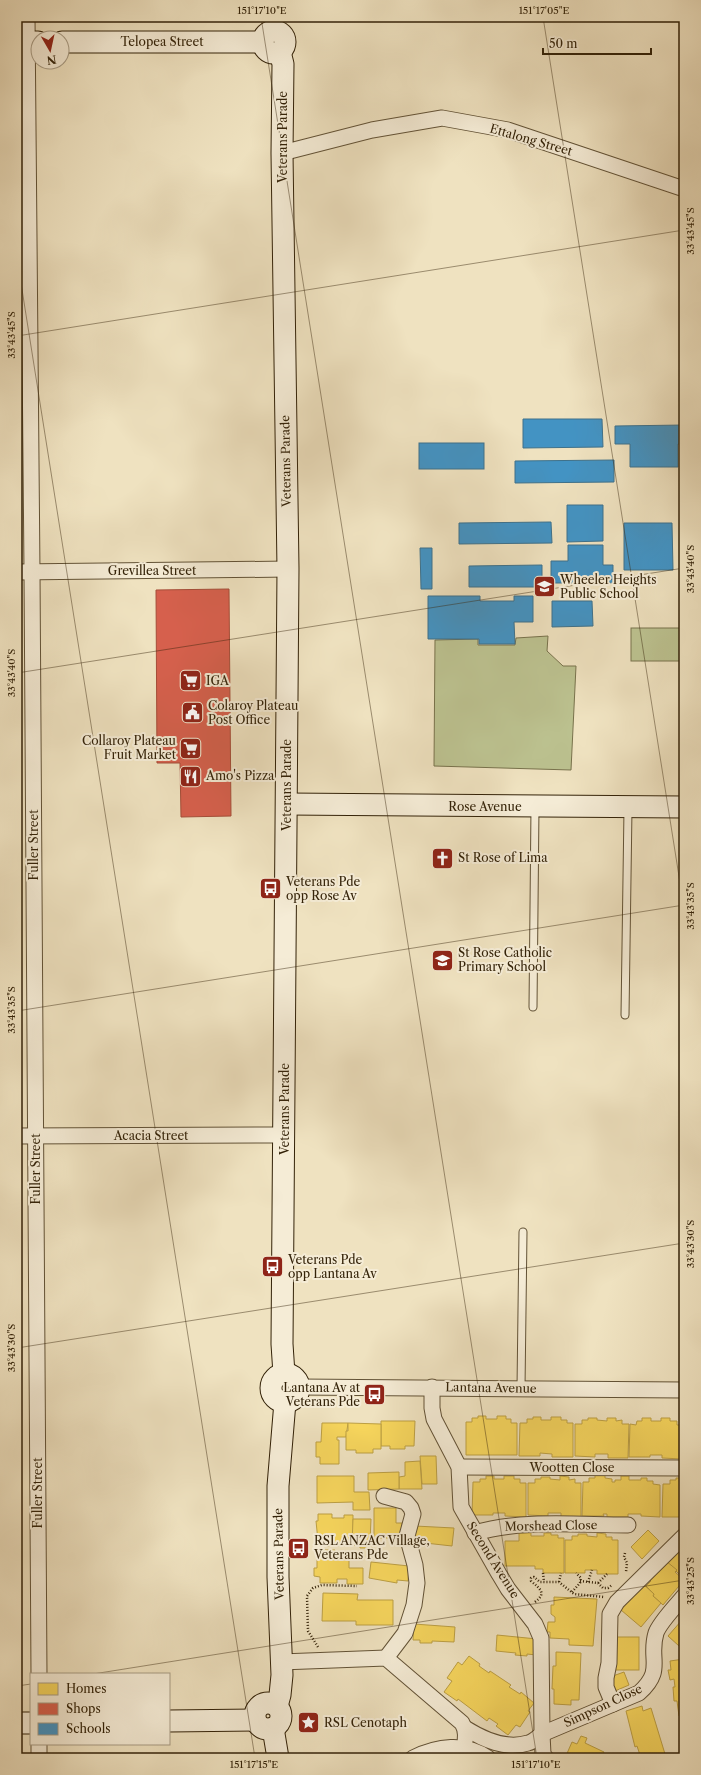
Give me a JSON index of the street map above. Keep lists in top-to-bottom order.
{
  "streets": {
    "street": [
      "Telopea Street",
      "Veterans Parade",
      "Ettalong Street",
      "Grevillea Street",
      "Rose Avenue",
      "Fuller Street",
      "Acacia Street",
      "Lantana Avenue",
      "Wootten Close",
      "Morshead Close",
      "Second Avenue",
      "Simpson Close"
    ]
  },
  "crossings": [
    ["Telopea Street", "Veterans Parade"],
    ["Veterans Parade", "Ettalong Street"],
    ["Veterans Parade", "Grevillea Street"],
    ["Veterans Parade", "Rose Avenue"],
    ["Veterans Parade", "Acacia Street"],
    ["Veterans Parade", "Lantana Avenue"],
    ["Grevillea Street", "Fuller Street"],
    ["Fuller Street", "Acacia Street"],
    ["Lantana Avenue", "Second Avenue"],
    ["Wootten Close", "Second Avenue"],
    ["Morshead Close", "Second Avenue"],
    ["Second Avenue", "Simpson Close"]
  ],
  "places": {
    "school or university": ["Wheeler Heights Public School", "St Rose Catholic Primary School"],
    "supermarket": ["IGA", "Collaroy Plateau Fruit Market"],
    "public building": ["Colaroy Plateau Post Office"],
    "restaurant": ["Amo's Pizza"],
    "church": ["St Rose of Lima"],
    "bus stop": [
      "Veterans Pde opp Rose Av",
      "Veterans Pde opp Lantana Av",
      "Lantana Av at Veterans Pde",
      "RSL ANZAC Village, Veterans Pde"
    ],
    "place": ["RSL Cenotaph"]
  },
  "legend": ["Homes", "Shops", "Schools"],
  "scale_bar": "50 m",
  "north": "bottom",
  "coordinates": [
    "151°17'10\"E",
    "151°17'05\"E",
    "33°43'45\"S",
    "33°43'40\"S",
    "33°43'35\"S",
    "33°43'30\"S",
    "33°43'25\"S",
    "151°17'15\"E"
  ]
}
